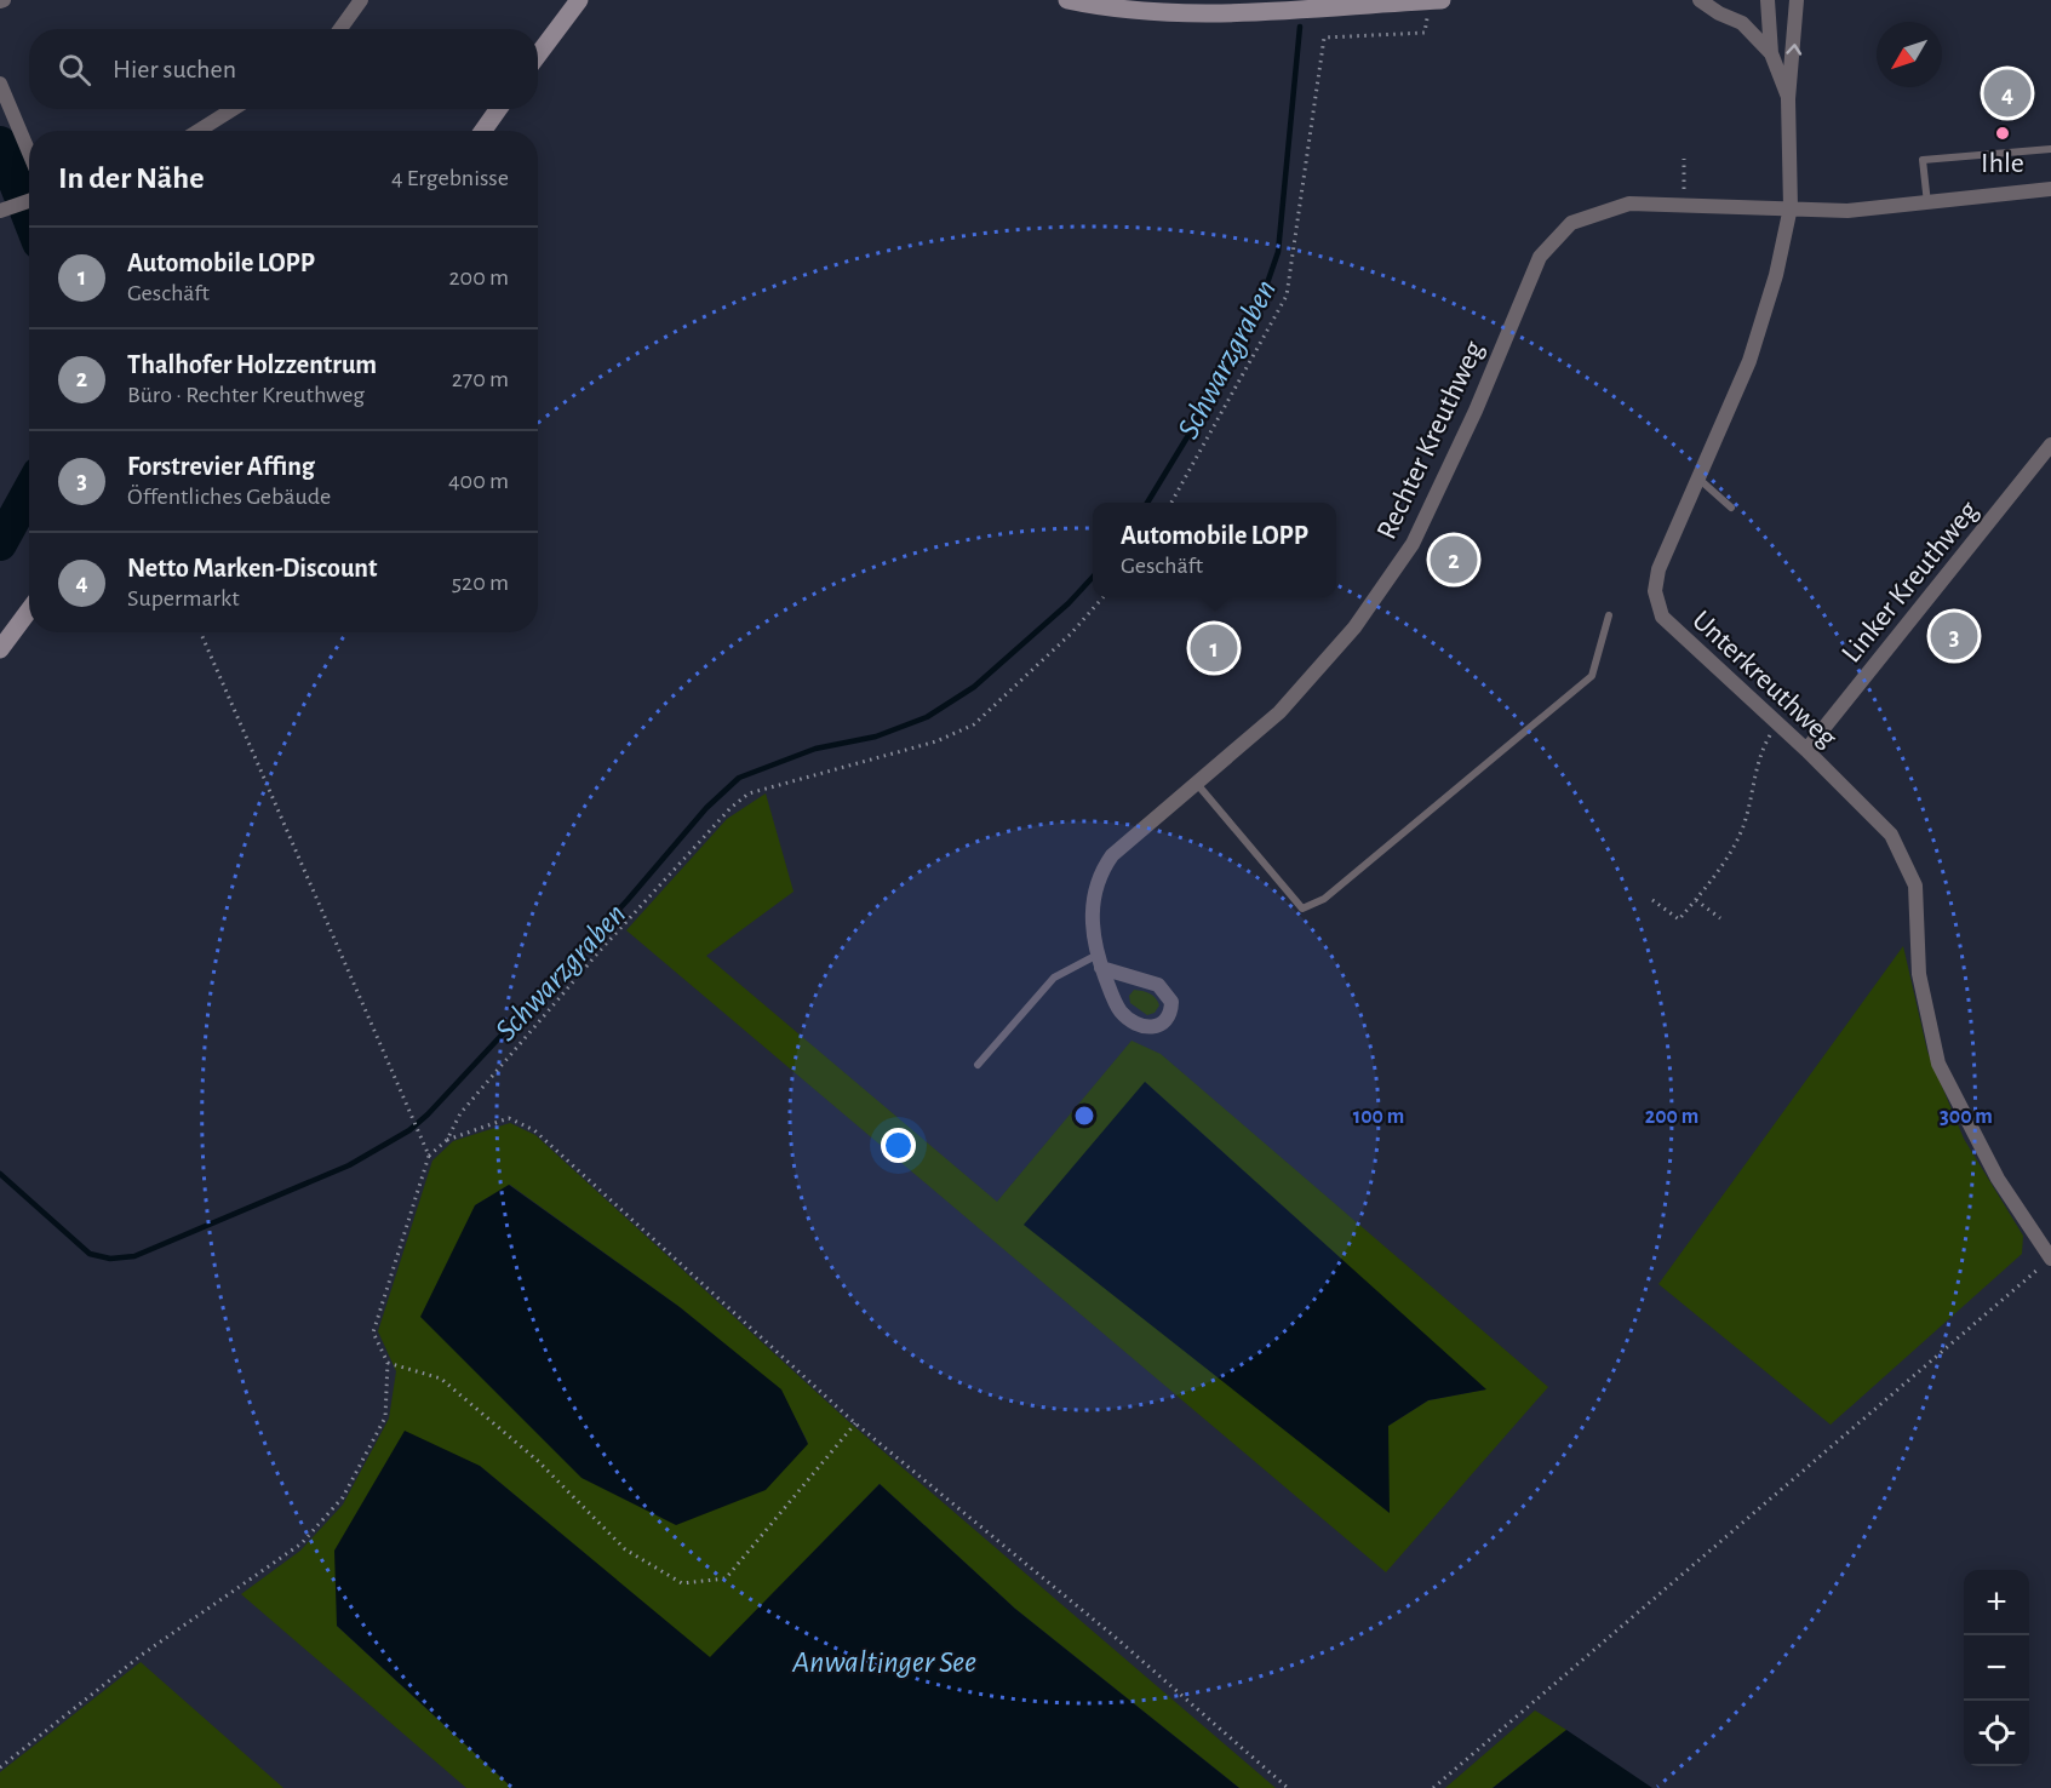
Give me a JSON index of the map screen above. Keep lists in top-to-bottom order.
{
  "streets": {
    "street": ["Rechter Kreuthweg", "Linker Kreuthweg", "Unterkreuthweg"]
  },
  "crossings": [
    ["Rechter Kreuthweg", "Unterkreuthweg"],
    ["Linker Kreuthweg", "Unterkreuthweg"]
  ],
  "water": ["Schwarzgraben", "Anwaltinger See"],
  "places": ["Ihle"],
  "north": "bottom left",
  "page": {
    "search": "Hier suchen",
    "pins": [
      "4",
      "2",
      "3",
      "1"
    ],
    "heading": ["In der Nähe", "4 Ergebnisse"],
    "list": [
      {
        "mark": "1",
        "name": "Automobile LOPP",
        "note": "Geschäft",
        "value": "200 m"
      },
      {
        "mark": "2",
        "name": "Thalhofer Holzzentrum",
        "note": "Büro · Rechter Kreuthweg",
        "value": "270 m"
      },
      {
        "mark": "3",
        "name": "Forstrevier Affing",
        "note": "Öffentliches Gebäude",
        "value": "400 m"
      },
      {
        "mark": "4",
        "name": "Netto Marken-Discount",
        "note": "Supermarkt",
        "value": "520 m"
      }
    ],
    "popup": ["Automobile LOPP", "Geschäft"],
    "map_buttons": ["+", "−"]
  },
  "rings": ["100 m", "200 m", "300 m"]
}
